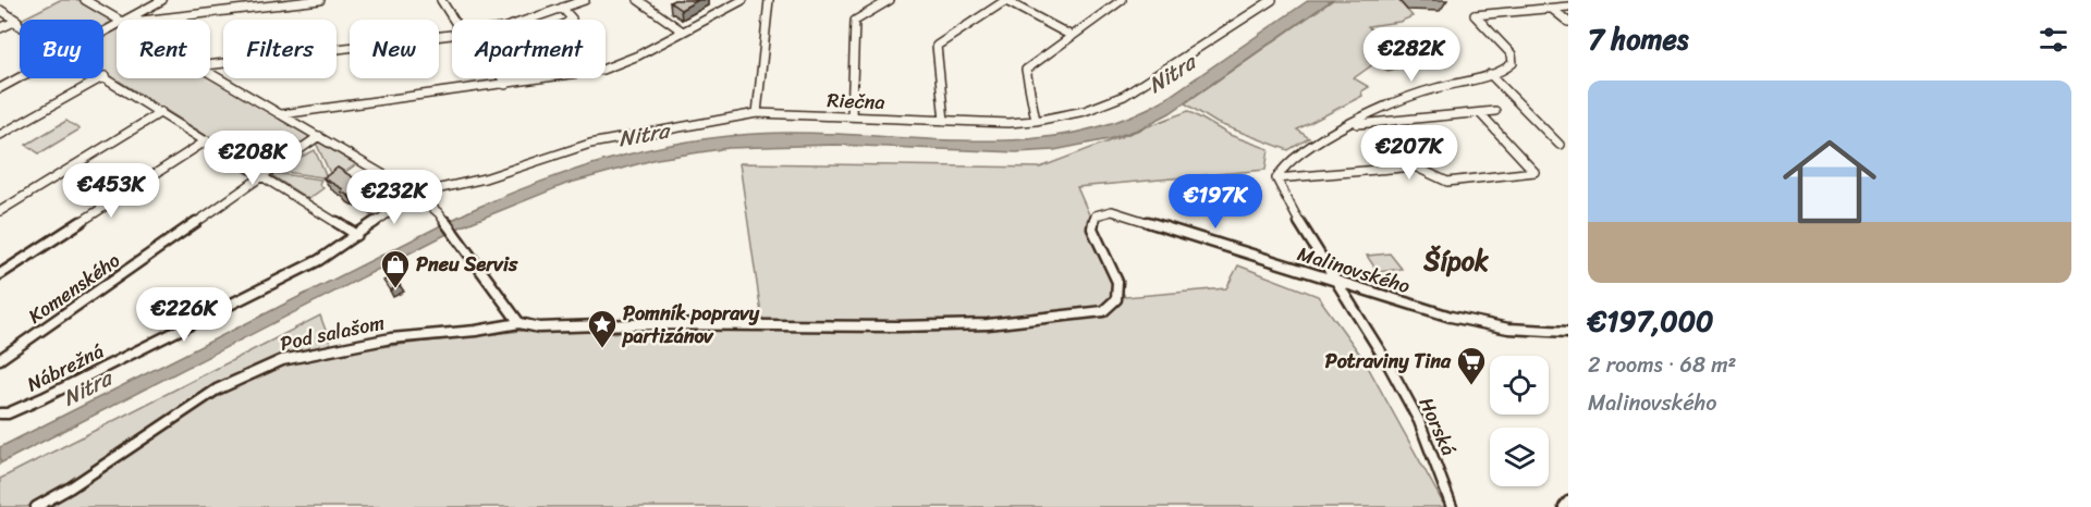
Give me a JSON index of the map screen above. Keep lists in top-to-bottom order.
{
  "streets": {
    "street": [
      "Riečna",
      "Malinovského",
      "Komenského",
      "Pod salašom",
      "Nábrežná",
      "Horská"
    ]
  },
  "crossings": [
    ["Riečna", "Nábrežná"],
    ["Malinovského", "Pod salašom"],
    ["Malinovského", "Horská"]
  ],
  "districts": ["Šípok"],
  "water": ["Nitra"],
  "places": {
    "shop": ["Pneu Servis"],
    "place": ["Pomník popravy partizánov"],
    "supermarket": ["Potraviny Tina"]
  },
  "page": {
    "heading": "7 homes",
    "chip": [
      "Buy",
      "Rent",
      "Filters",
      "New",
      "Apartment"
    ],
    "price": [
      "€282K",
      "€207K",
      "€208K",
      "€453K",
      "€232K",
      "€197K",
      "€226K"
    ],
    "list": [
      {
        "name": "€197,000",
        "note": "2 rooms · 68 m² · Malinovského"
      }
    ]
  }
}
